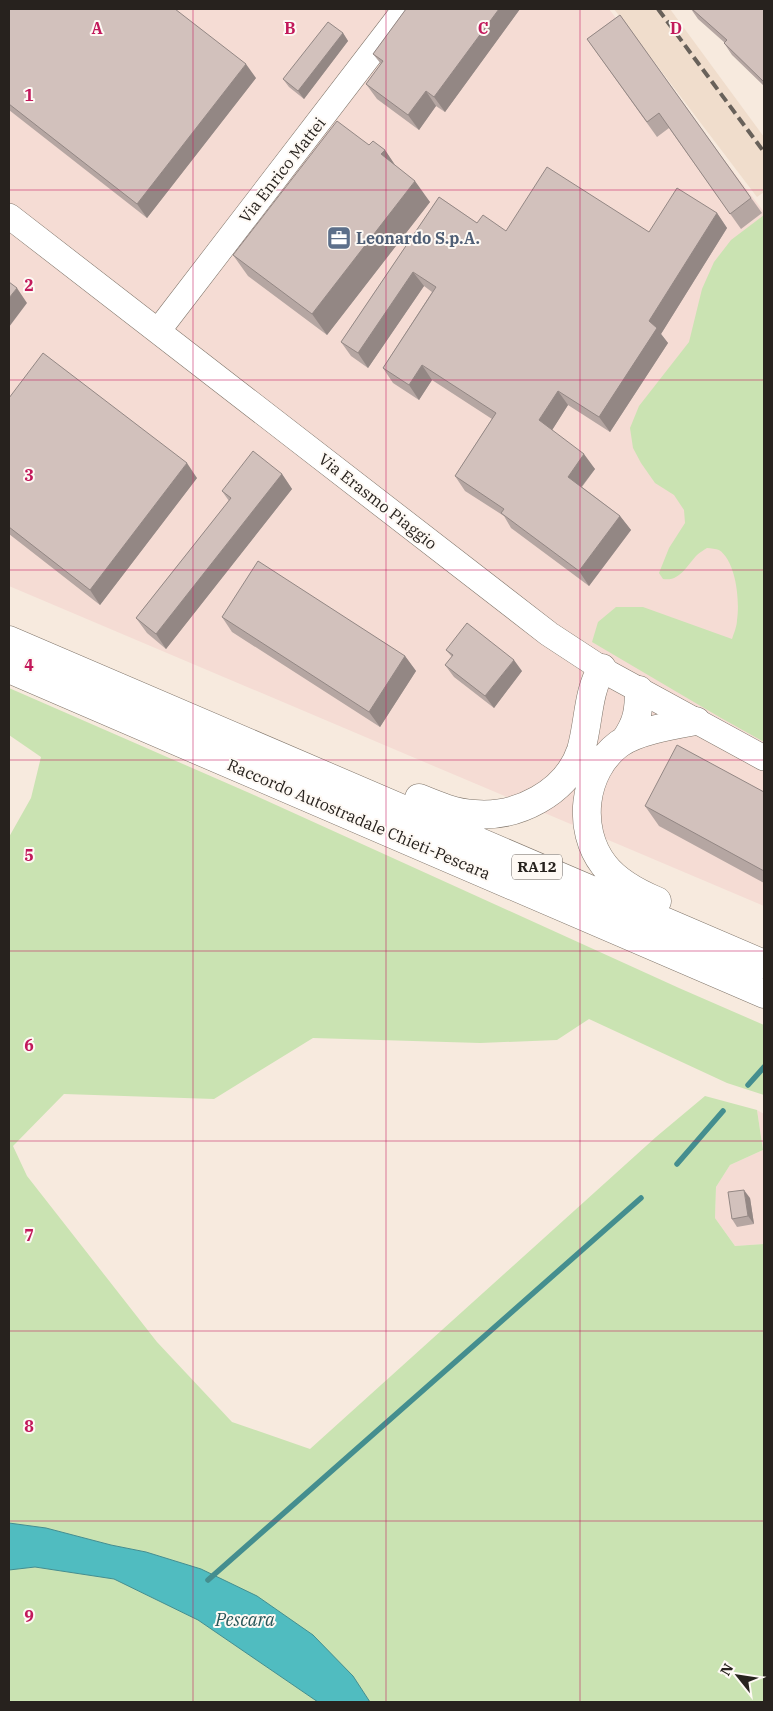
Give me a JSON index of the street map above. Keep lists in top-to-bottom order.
{
  "streets": {
    "highway": ["Raccordo Autostradale Chieti-Pescara", "RA12"],
    "street": ["Via Enrico Mattei", "Via Erasmo Piaggio"]
  },
  "crossings": [
    ["Via Enrico Mattei", "Via Erasmo Piaggio"]
  ],
  "water": ["Pescara"],
  "places": {
    "office": ["Leonardo S.p.A."]
  },
  "north": "top left",
  "grid": {
    "columns": [
      "A",
      "B",
      "C",
      "D"
    ],
    "rows": [
      "1",
      "2",
      "3",
      "4",
      "5",
      "6",
      "7",
      "8",
      "9"
    ]
  }
}
